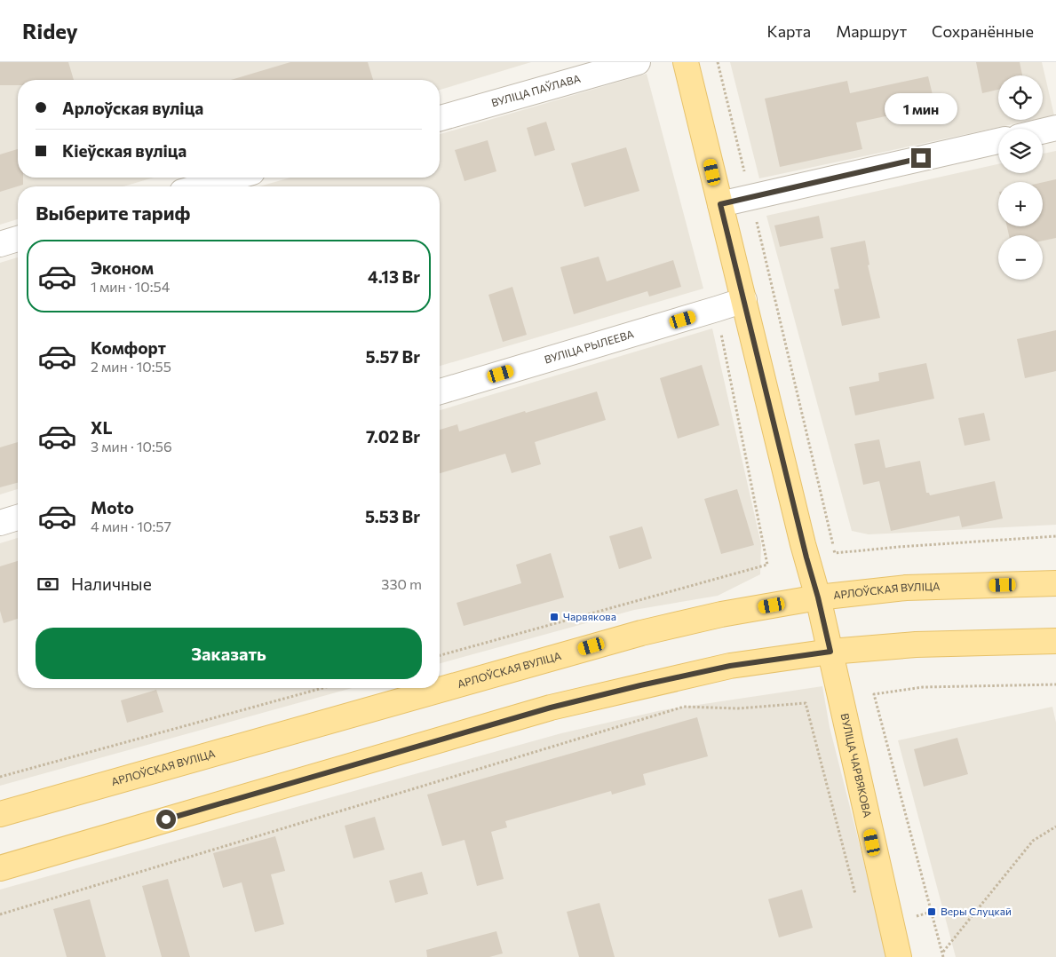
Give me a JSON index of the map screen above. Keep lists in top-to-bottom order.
{
  "streets": {
    "main road": ["АРЛОЎСКАЯ ВУЛІЦА", "ВУЛІЦА ЧАРВЯКОВА"],
    "street": ["ВУЛІЦА ПАЎЛАВА", "ВУЛІЦА РЫЛЕЕВА"]
  },
  "crossings": [
    ["ВУЛІЦА РЫЛЕЕВА", "ВУЛІЦА ЧАРВЯКОВА"],
    ["АРЛОЎСКАЯ ВУЛІЦА", "ВУЛІЦА ЧАРВЯКОВА"]
  ],
  "places": {
    "transit": ["Чарвякова", "Веры Слуцкай"]
  },
  "page": {
    "header": "Ridey",
    "nav": ["Карта", "Маршрут", "Сохранённые"],
    "map_buttons": ["+", "−"],
    "banner": ["Арлоўская вуліца", "Кіеўская вуліца"],
    "bubble": "1 мин",
    "heading": "Выберите тариф",
    "list": [
      {
        "name": "Эконом",
        "note": "1 мин · 10:54",
        "value": "4.13 Br"
      },
      {
        "name": "Комфорт",
        "note": "2 мин · 10:55",
        "value": "5.57 Br"
      },
      {
        "name": "XL",
        "note": "3 мин · 10:56",
        "value": "7.02 Br"
      },
      {
        "name": "Moto",
        "note": "4 мин · 10:57",
        "value": "5.53 Br"
      }
    ],
    "pay": ["Наличные", "330 m"],
    "buttons": "Заказать"
  }
}
